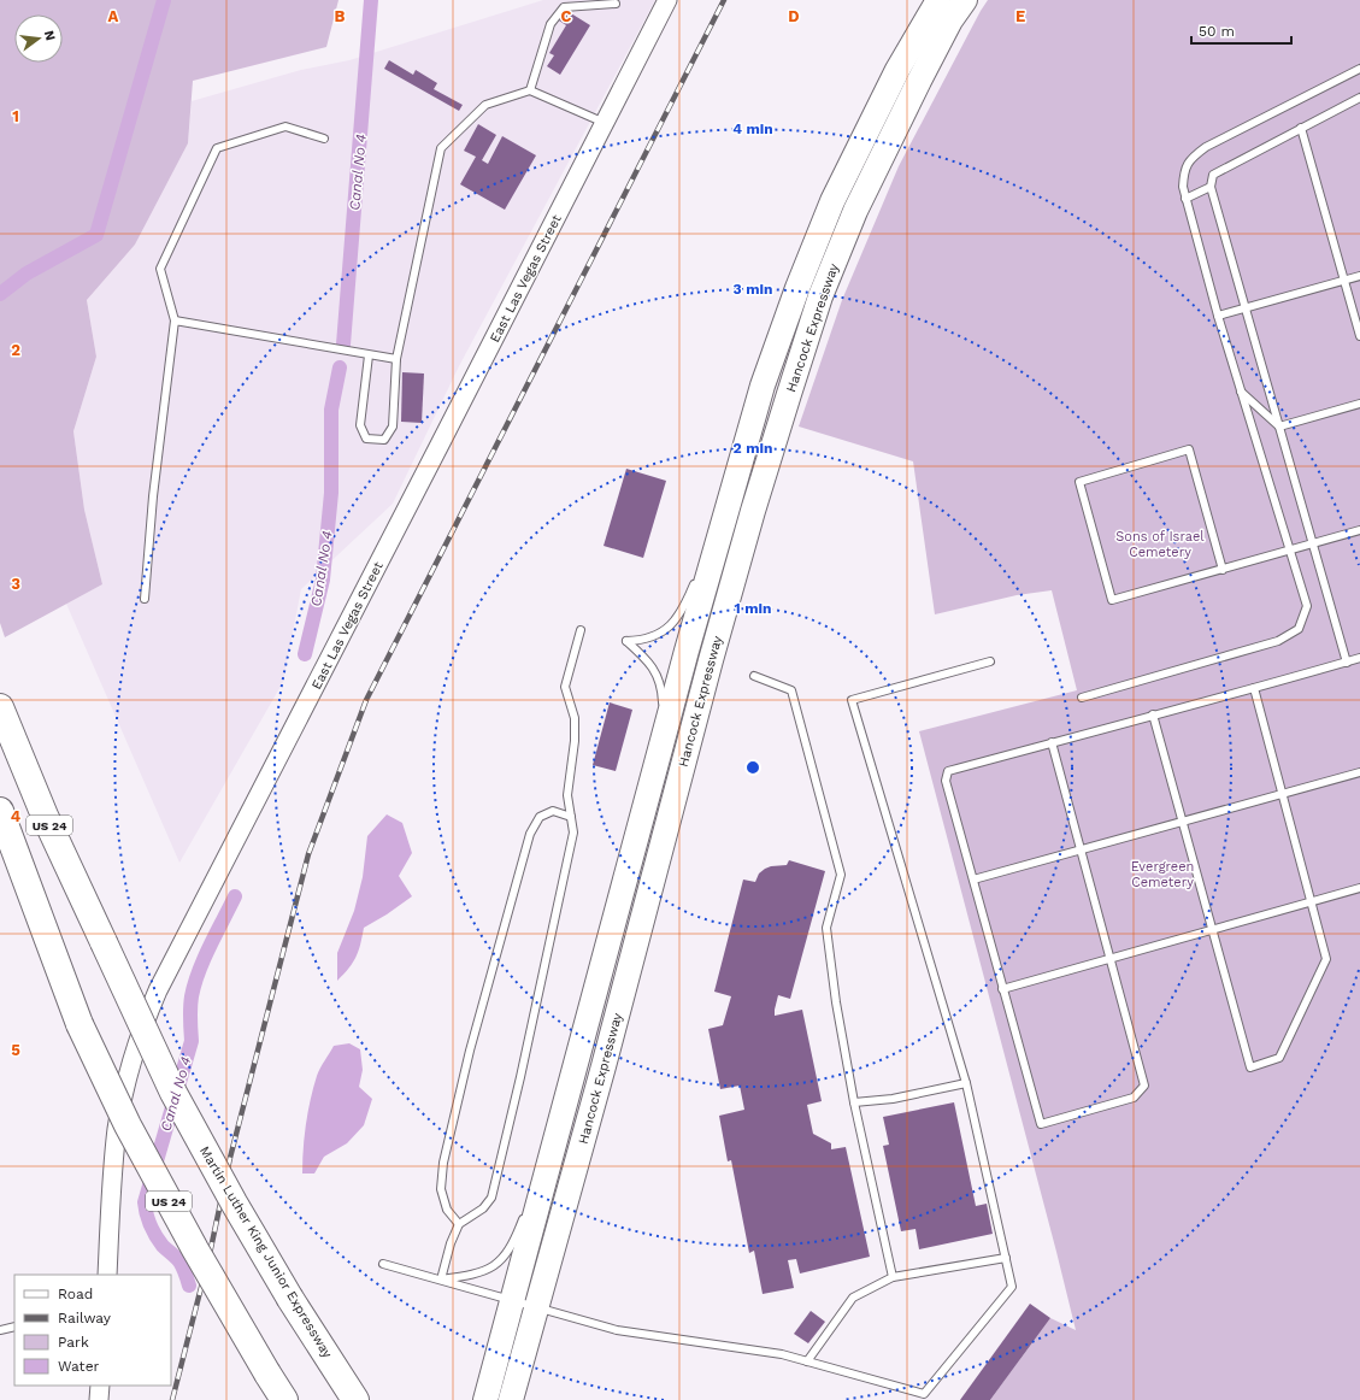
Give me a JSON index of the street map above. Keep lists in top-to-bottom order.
{
  "streets": {
    "highway": ["US 24", "Martin Luther King Junior Expressway"],
    "main road": ["Hancock Expressway"],
    "street": ["East Las Vegas Street"]
  },
  "water": ["Canal No 4"],
  "parks": ["Sons of Israel Cemetery", "Evergreen Cemetery"],
  "legend": [
    "Road",
    "Railway",
    "Park",
    "Water"
  ],
  "scale_bar": "50 m",
  "north": "right",
  "grid": {
    "columns": [
      "A",
      "B",
      "C",
      "D",
      "E"
    ],
    "rows": [
      "1",
      "2",
      "3",
      "4",
      "5"
    ]
  },
  "rings": [
    "4 min",
    "3 min",
    "2 min",
    "1 min"
  ]
}
